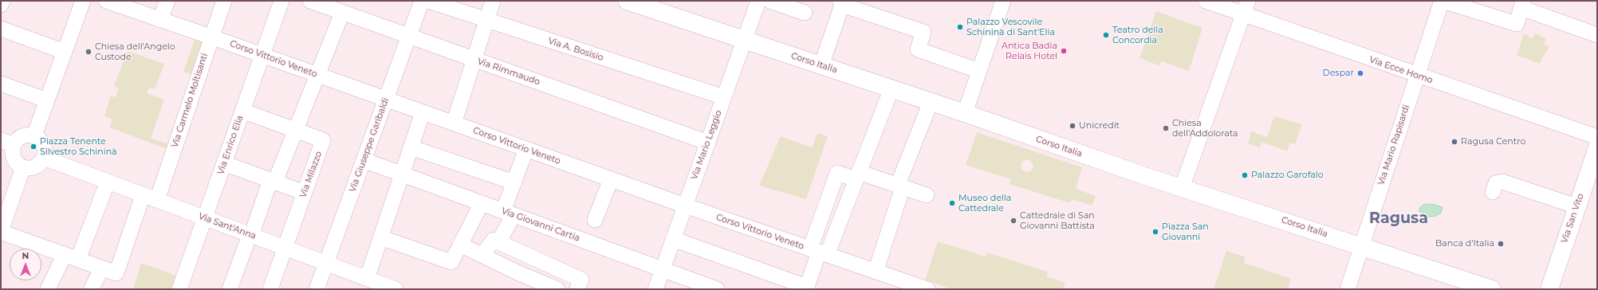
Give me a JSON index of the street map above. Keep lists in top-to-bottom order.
{
  "streets": {
    "street": [
      "Via A. Bosisio",
      "Corso Vittorio Veneto",
      "Corso Italia",
      "Via Ecce Homo",
      "Via Rimmaudo",
      "Via Carmelo Moltisanti",
      "Via Enrico Elia",
      "Via Giuseppe Garibaldi",
      "Via Mario Leggio",
      "Via Mario Rapisardi",
      "Via Milazzo",
      "Via San Vito",
      "Via Giovanni Cartia",
      "Via Sant'Anna"
    ]
  },
  "crossings": [
    ["Via A. Bosisio", "Via Mario Leggio"],
    ["Corso Vittorio Veneto", "Via Carmelo Moltisanti"],
    ["Corso Vittorio Veneto", "Via Enrico Elia"],
    ["Corso Vittorio Veneto", "Via Giuseppe Garibaldi"],
    ["Corso Vittorio Veneto", "Via Mario Leggio"],
    ["Corso Italia", "Via Mario Leggio"],
    ["Corso Italia", "Via Mario Rapisardi"],
    ["Via Ecce Homo", "Via Mario Rapisardi"],
    ["Via Rimmaudo", "Via Giuseppe Garibaldi"],
    ["Via Rimmaudo", "Via Mario Leggio"],
    ["Via Carmelo Moltisanti", "Via Sant'Anna"],
    ["Via Enrico Elia", "Via Milazzo"],
    ["Via Enrico Elia", "Via Sant'Anna"],
    ["Via Giuseppe Garibaldi", "Via Giovanni Cartia"],
    ["Via Giuseppe Garibaldi", "Via Sant'Anna"],
    ["Via Mario Leggio", "Via Giovanni Cartia"],
    ["Via Milazzo", "Via Sant'Anna"]
  ],
  "districts": ["Ragusa"],
  "places": [
    "Palazzo Vescovile Schininà di Sant'Elia",
    "Teatro della Concordia",
    "Antica Badia Relais Hotel",
    "Chiesa dell'Angelo Custode",
    "Despar",
    "Unicredit",
    "Chiesa dell'Addolorata",
    "Ragusa Centro",
    "Piazza Tenente Silvestro Schininà",
    "Palazzo Garofalo",
    "Museo della Cattedrale",
    "Cattedrale di San Giovanni Battista",
    "Piazza San Giovanni",
    "Banca d'Italia"
  ],
  "north": "top"
}
